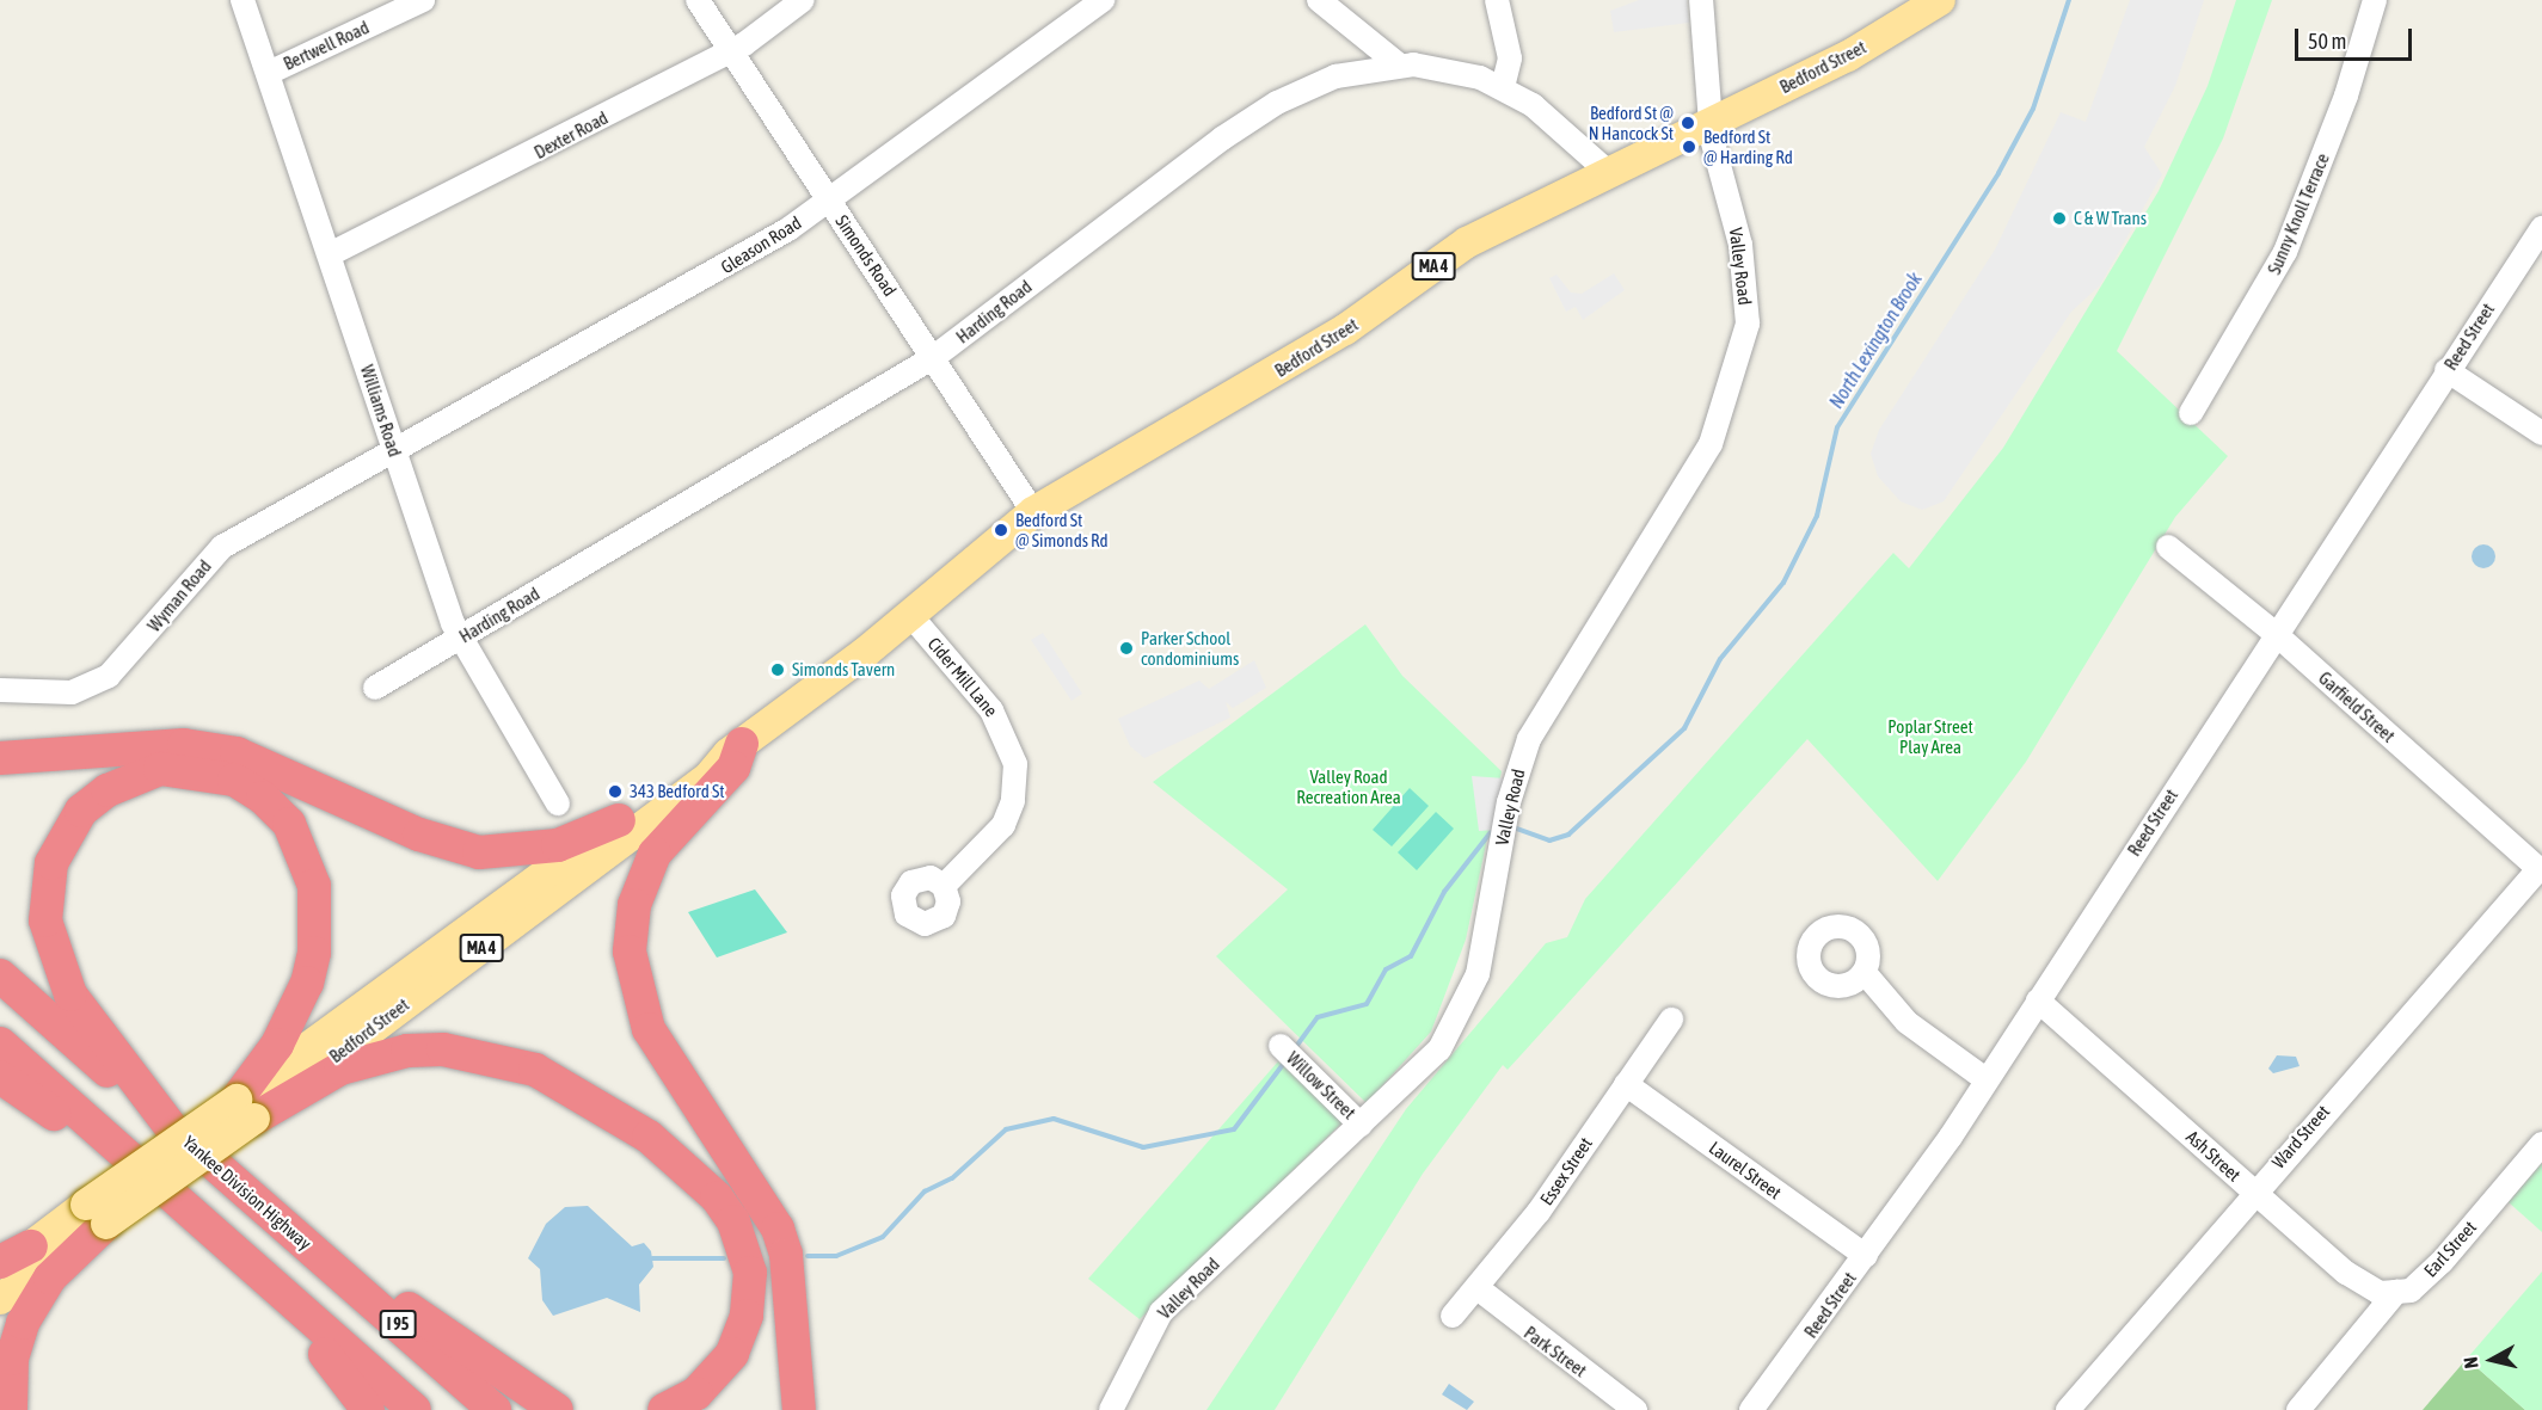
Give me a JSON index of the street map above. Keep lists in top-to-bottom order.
{
  "streets": {
    "highway": ["Yankee Division Highway", "I 95"],
    "main road": ["Bedford Street", "MA 4"],
    "street": [
      "Bertwell Road",
      "Dexter Road",
      "Sunny Knoll Terrace",
      "Gleason Road",
      "Simonds Road",
      "Valley Road",
      "Harding Road",
      "Reed Street",
      "Williams Road",
      "Wyman Road",
      "Cider Mill Lane",
      "Garfield Street",
      "Willow Street",
      "Ward Street",
      "Ash Street",
      "Laurel Street",
      "Essex Street",
      "Earl Street",
      "Park Street"
    ]
  },
  "crossings": [
    ["Bertwell Road", "Williams Road"],
    ["Bedford Street", "Simonds Road"],
    ["Bedford Street", "Valley Road"],
    ["Bedford Street", "Harding Road"],
    ["Bedford Street", "Cider Mill Lane"],
    ["Dexter Road", "Simonds Road"],
    ["Dexter Road", "Williams Road"],
    ["Gleason Road", "Simonds Road"],
    ["Gleason Road", "Williams Road"],
    ["Gleason Road", "Wyman Road"],
    ["Simonds Road", "Harding Road"],
    ["Valley Road", "Willow Street"],
    ["Harding Road", "Williams Road"],
    ["Reed Street", "Garfield Street"],
    ["Reed Street", "Ash Street"],
    ["Reed Street", "Laurel Street"],
    ["Williams Road", "Wyman Road"],
    ["Garfield Street", "Ward Street"],
    ["Ward Street", "Ash Street"],
    ["Ash Street", "Earl Street"],
    ["Laurel Street", "Essex Street"],
    ["Essex Street", "Park Street"]
  ],
  "water": ["North Lexington Brook"],
  "parks": ["Poplar Street Play Area", "Valley Road Recreation Area"],
  "places": [
    "Bedford St @ N Hancock St",
    "Bedford St @ Harding Rd",
    "C & W Trans",
    "Bedford St @ Simonds Rd",
    "Parker School condominiums",
    "Simonds Tavern",
    "343 Bedford St"
  ],
  "scale_bar": "50 m",
  "north": "left"
}
